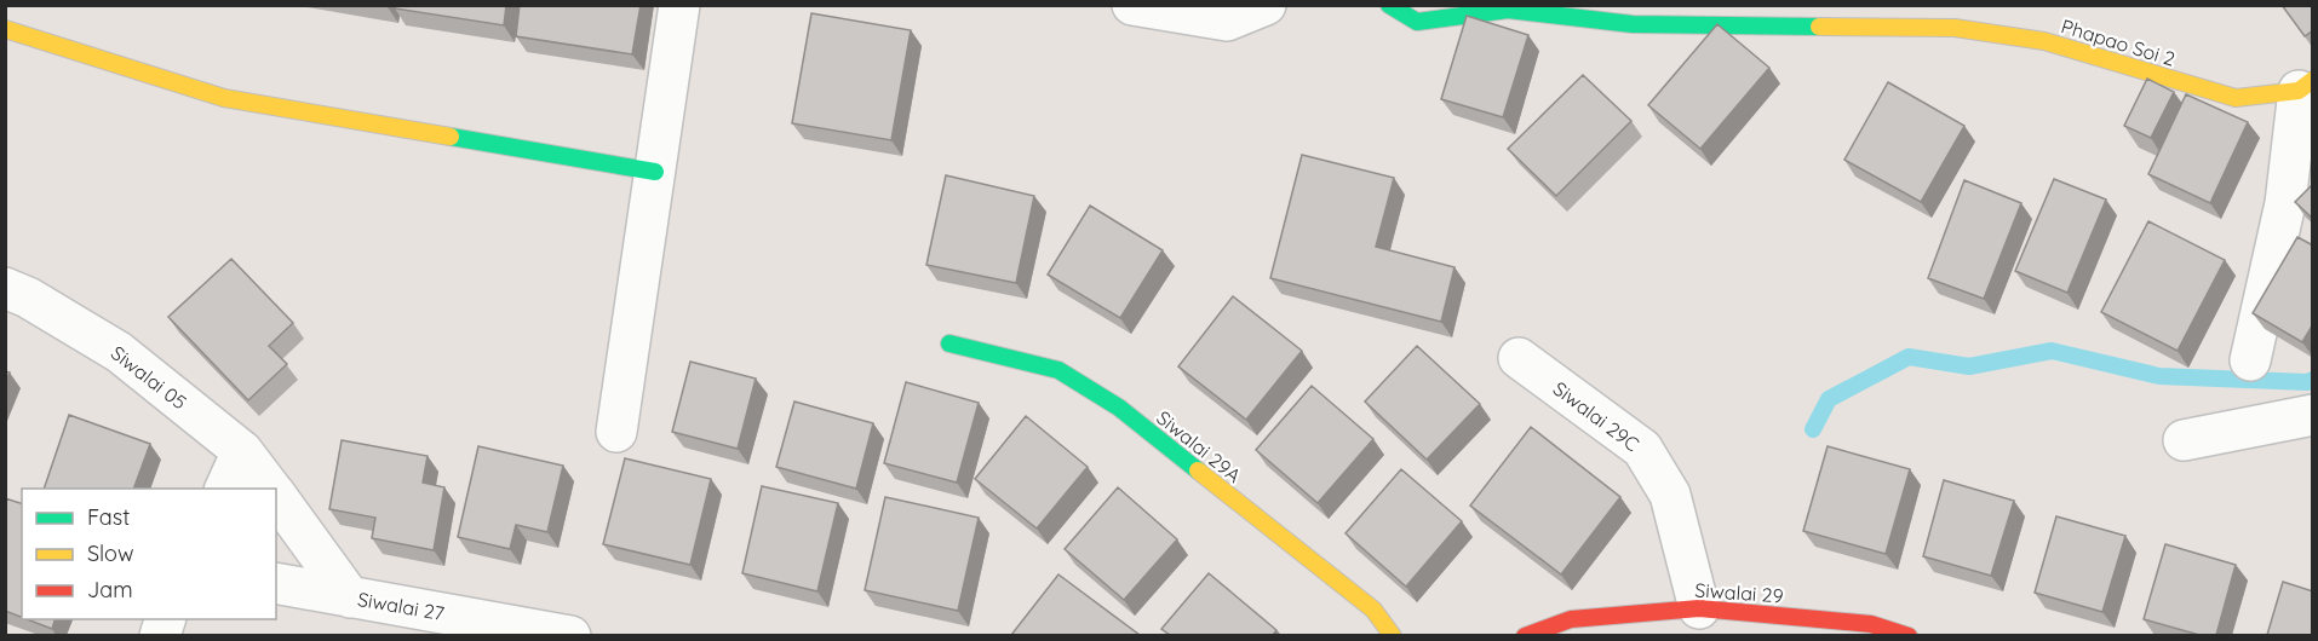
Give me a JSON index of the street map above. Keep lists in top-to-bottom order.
{
  "streets": {
    "street": [
      "Phapao Soi 2",
      "Siwalai 05",
      "Siwalai 29C",
      "Siwalai 29A",
      "Siwalai 29",
      "Siwalai 27"
    ]
  },
  "crossings": [
    ["Siwalai 05", "Siwalai 27"],
    ["Siwalai 29C", "Siwalai 29"]
  ],
  "legend": ["Fast", "Slow", "Jam"]
}
